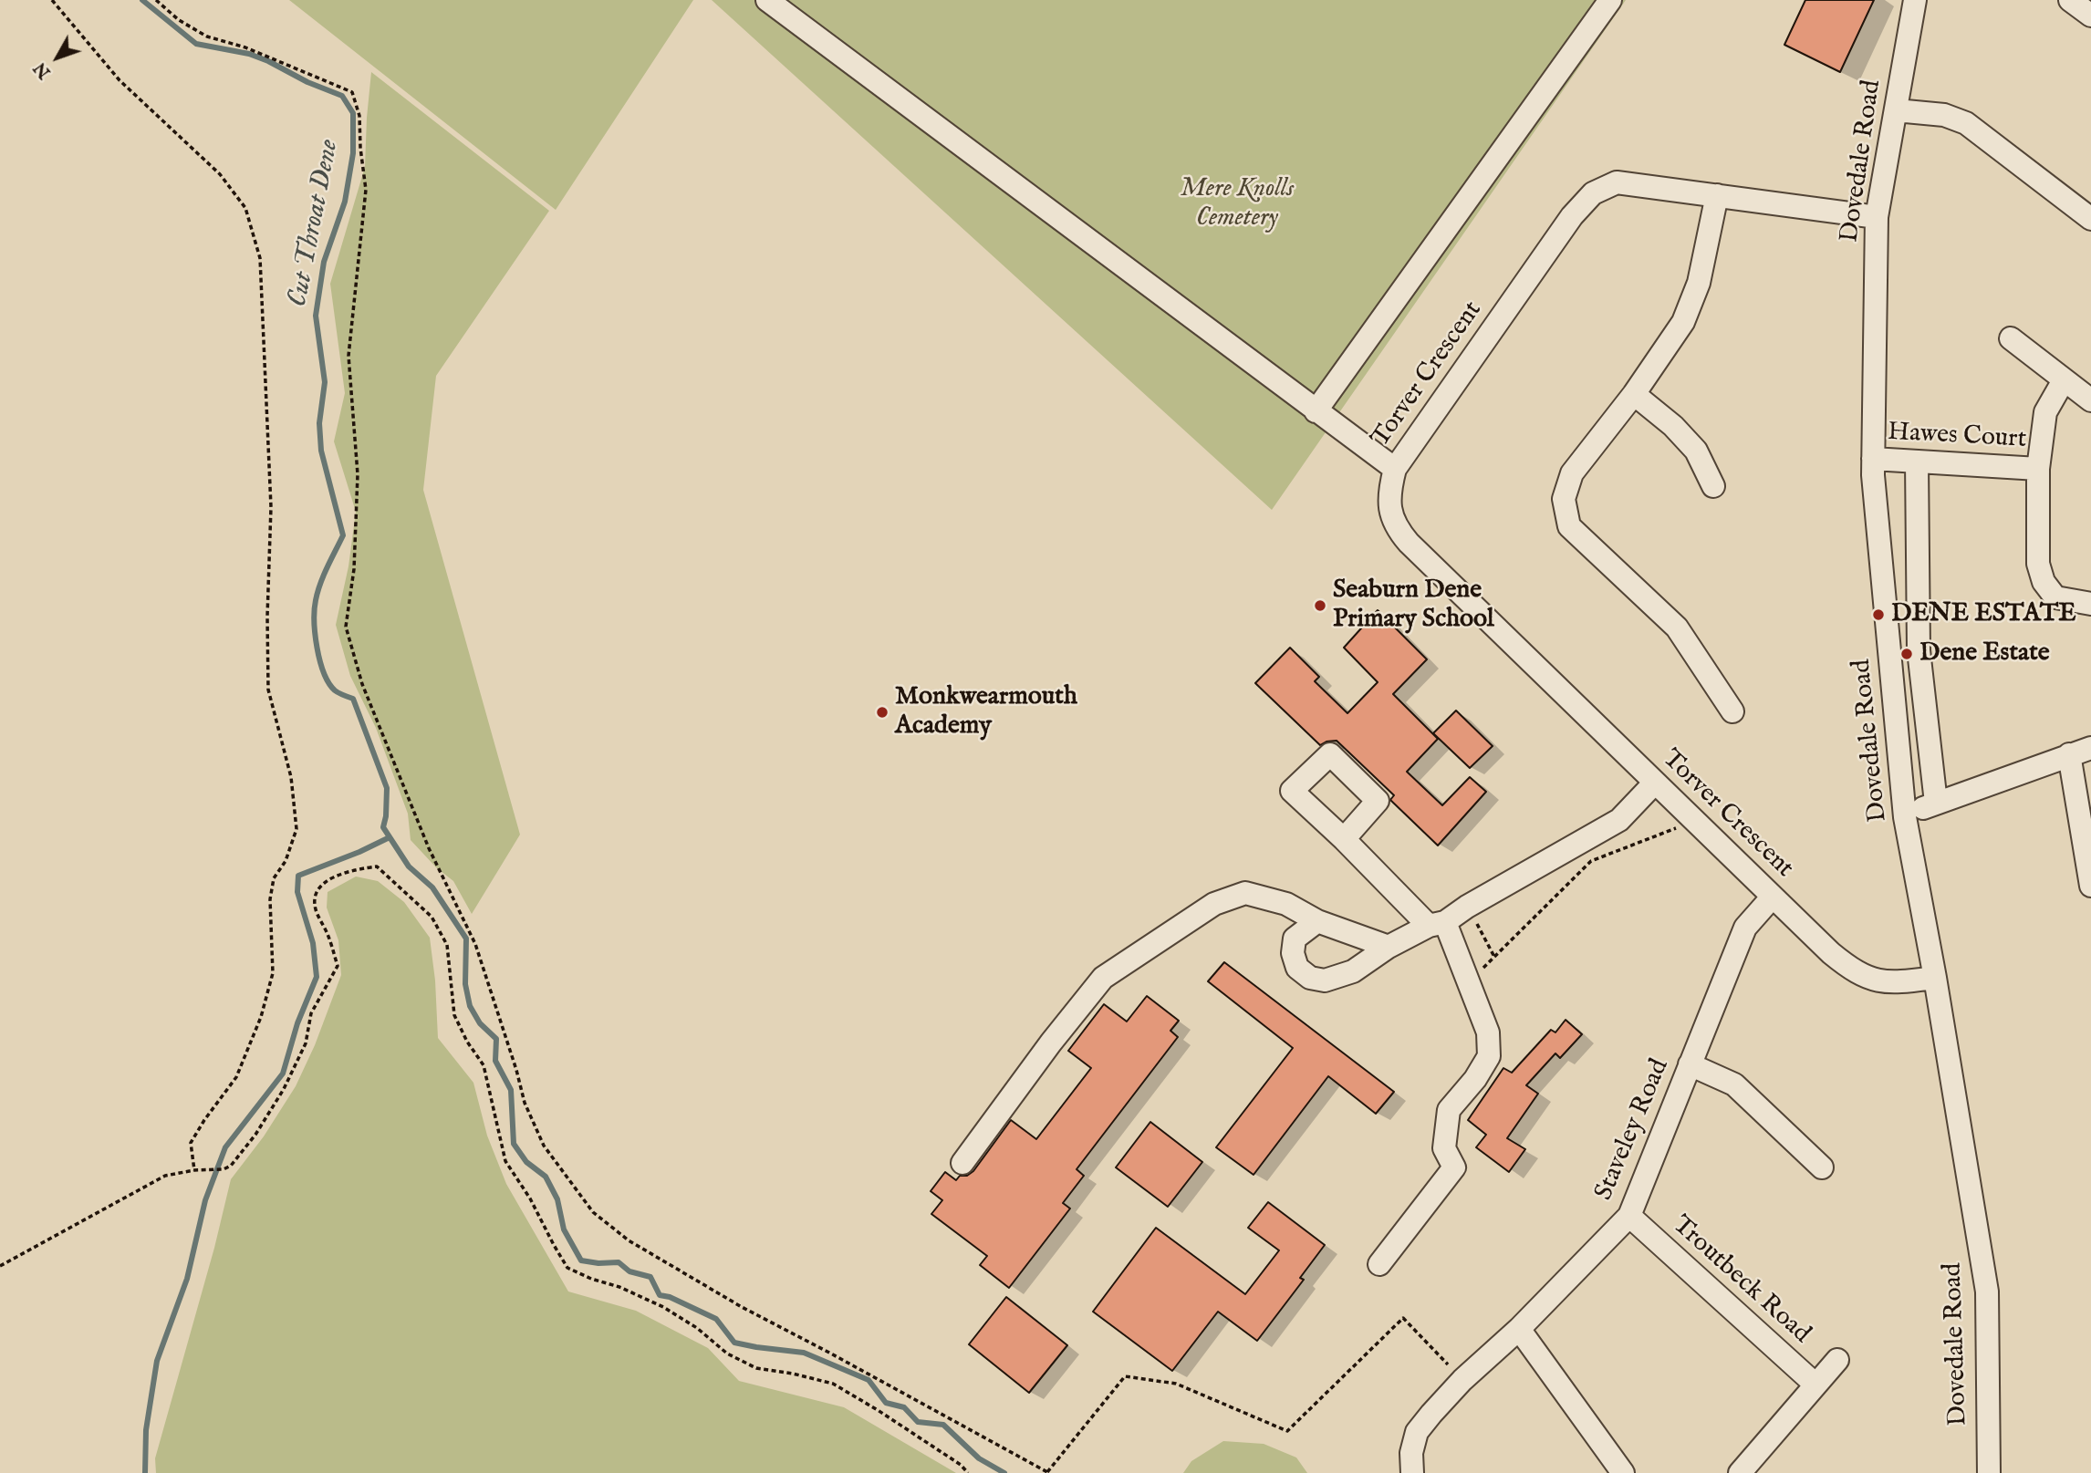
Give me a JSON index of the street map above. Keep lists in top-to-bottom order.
{
  "streets": {
    "street": [
      "Dovedale Road",
      "Torver Crescent",
      "Hawes Court",
      "Staveley Road",
      "Troutbeck Road"
    ]
  },
  "crossings": [
    ["Dovedale Road", "Torver Crescent"],
    ["Dovedale Road", "Hawes Court"],
    ["Torver Crescent", "Staveley Road"],
    ["Staveley Road", "Troutbeck Road"]
  ],
  "water": ["Cut Throat Dene"],
  "parks": ["Mere Knolls Cemetery"],
  "places": [
    "Seaburn Dene Primary School",
    "DENE ESTATE",
    "Dene Estate",
    "Monkwearmouth Academy"
  ],
  "north": "bottom left"
}
